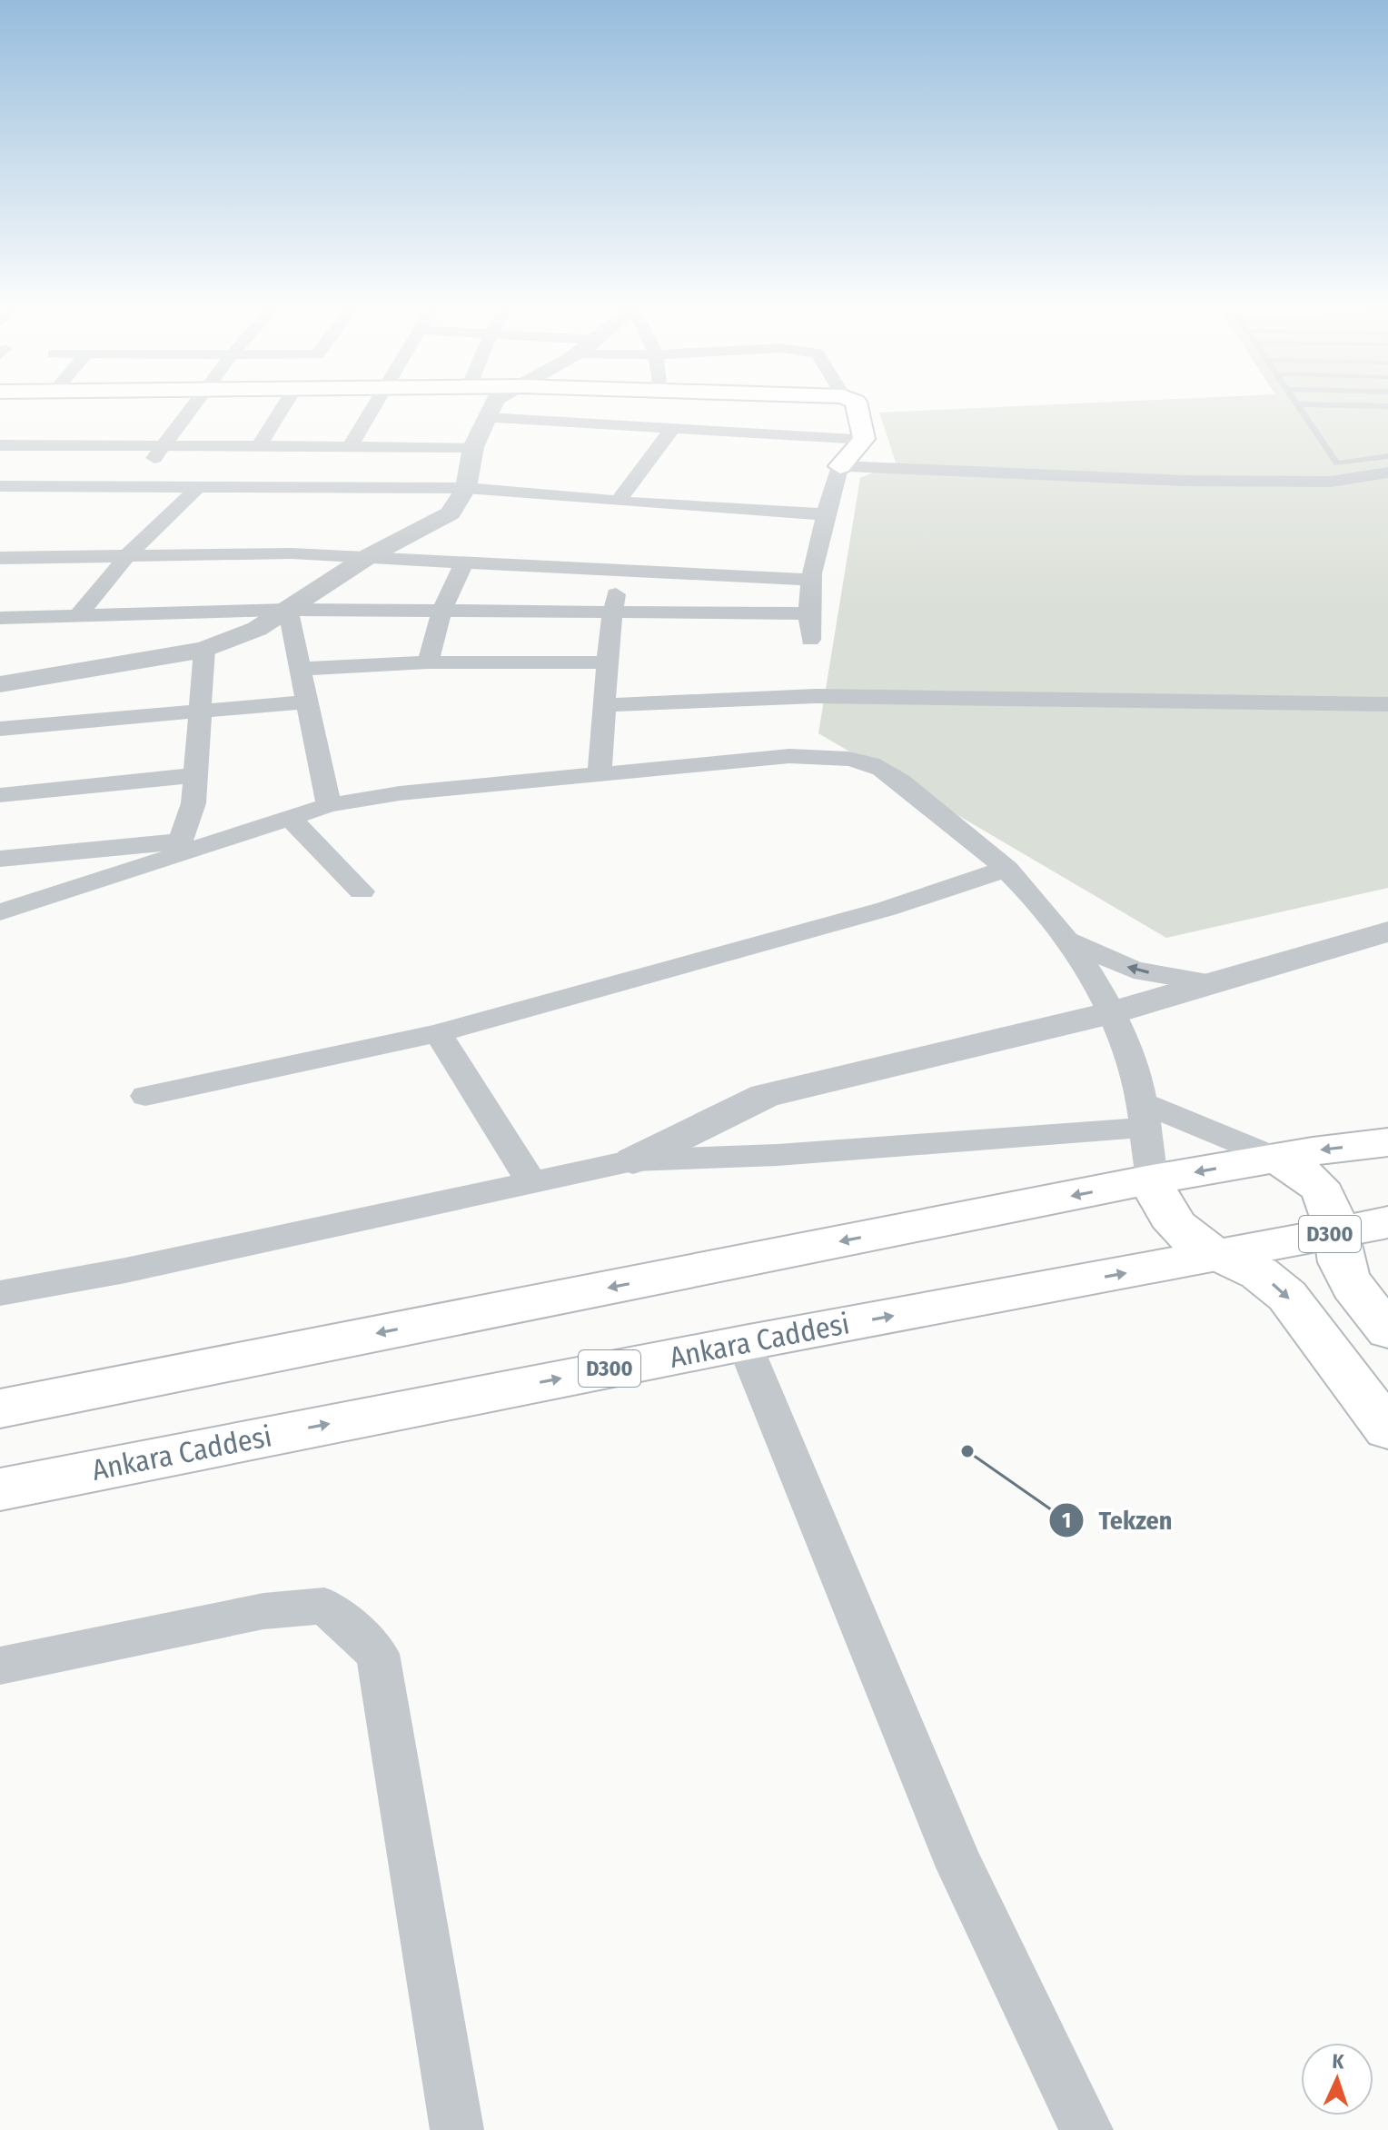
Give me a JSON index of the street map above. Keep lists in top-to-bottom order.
{
  "streets": {
    "main road": ["D300", "Ankara Caddesi"]
  },
  "crossings": [
    ["D300", "Ankara Caddesi"]
  ],
  "places": ["Tekzen"],
  "north": "top"
}
